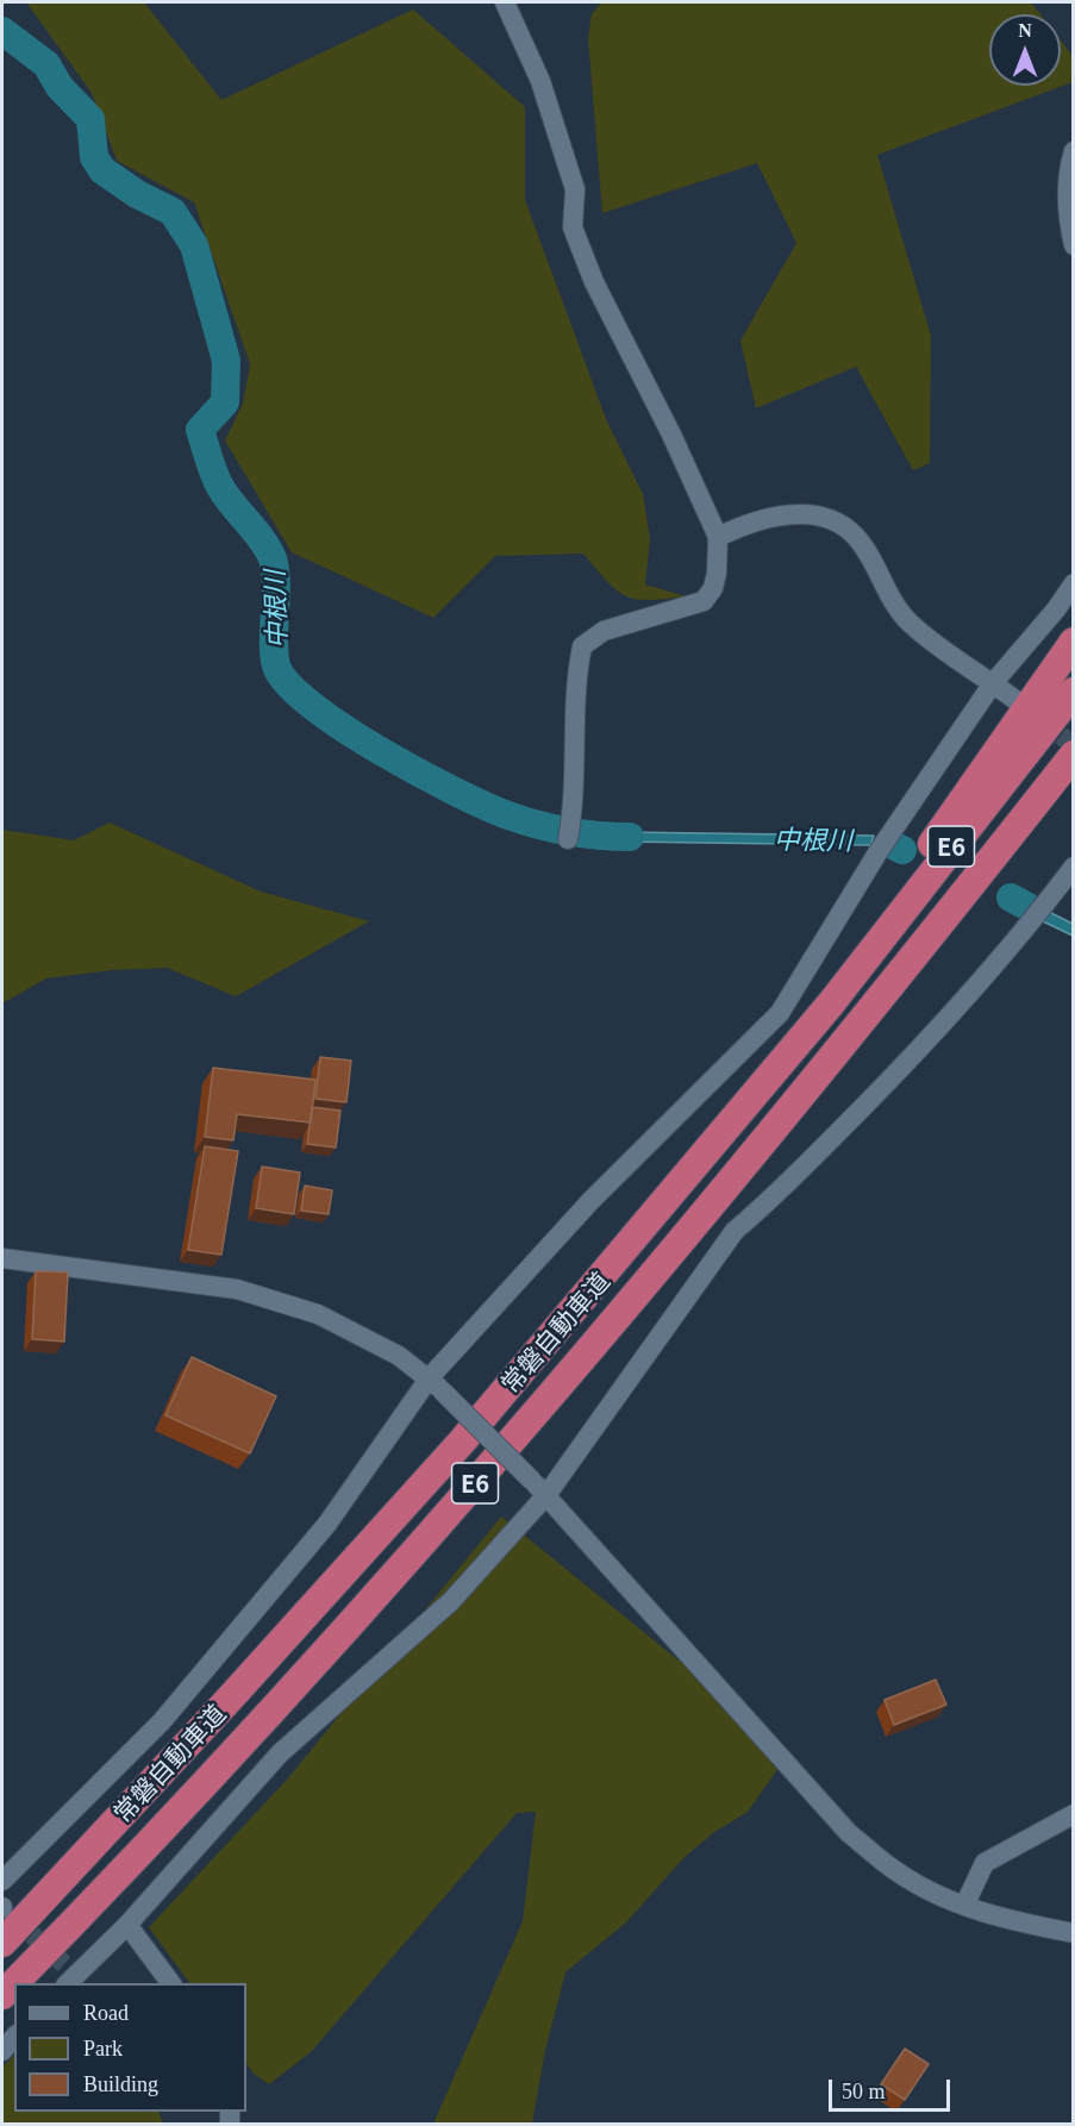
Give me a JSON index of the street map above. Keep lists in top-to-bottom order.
{
  "streets": {
    "highway": ["E6", "常磐自動車道"]
  },
  "water": ["中根川"],
  "legend": ["Road", "Park", "Building"],
  "scale_bar": "50 m",
  "north": "top"
}
